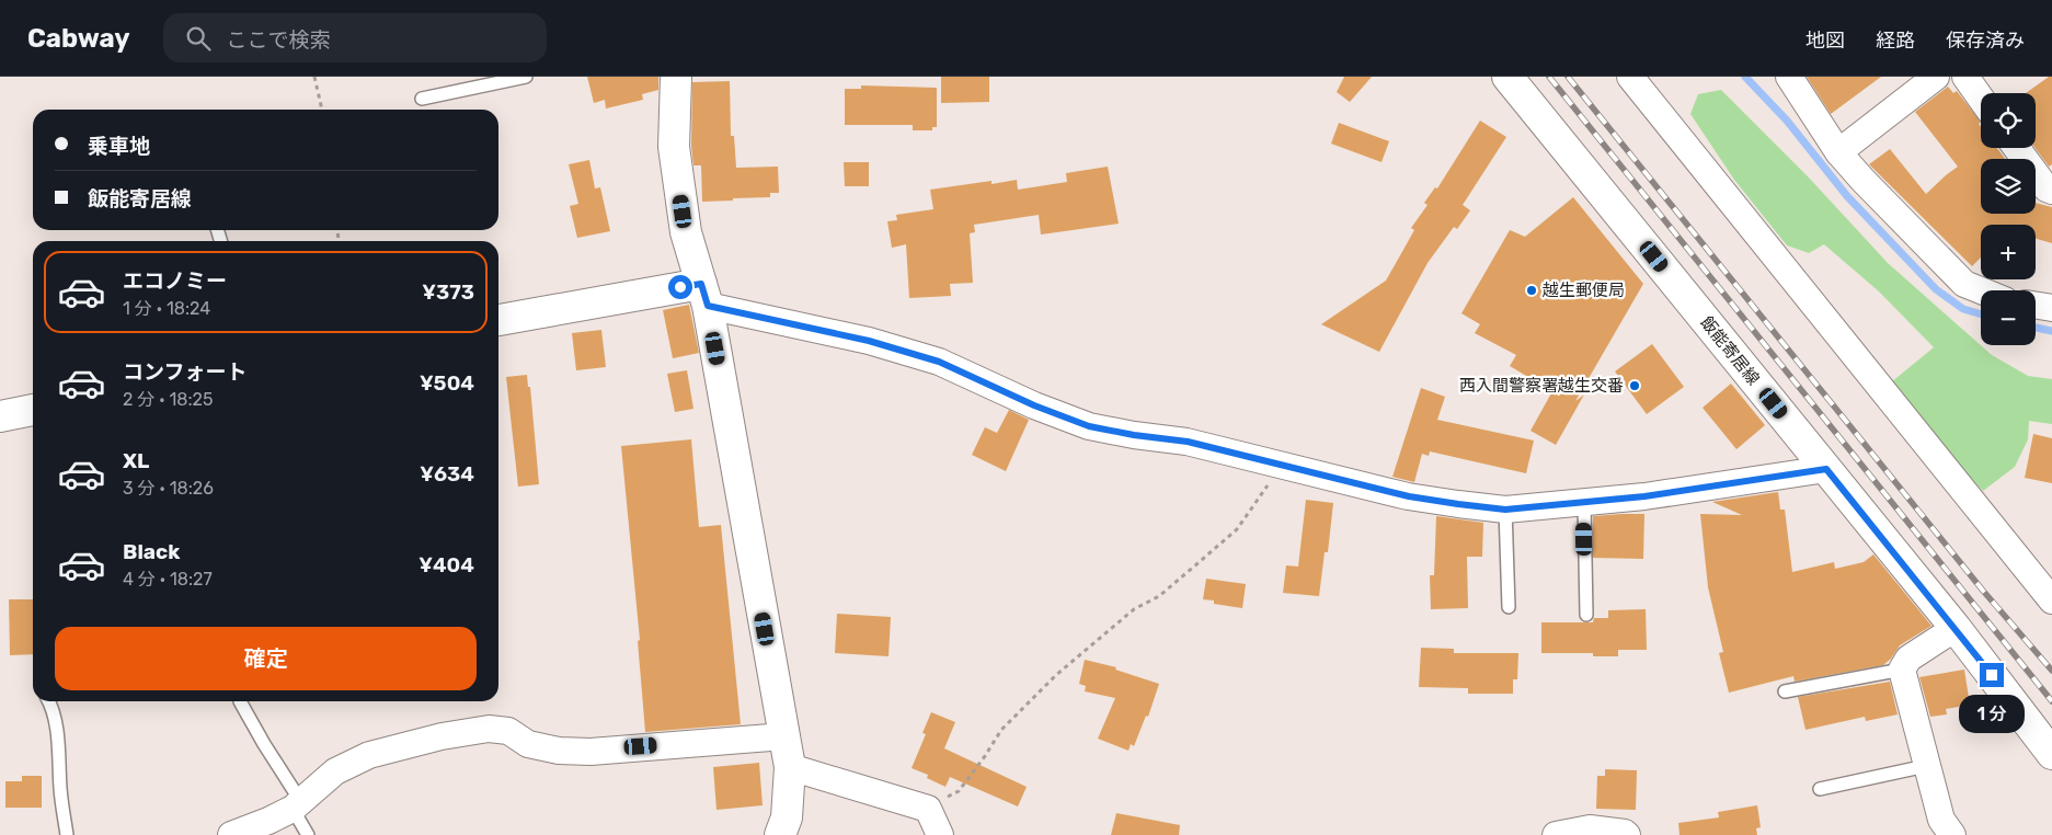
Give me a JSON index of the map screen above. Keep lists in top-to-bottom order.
{
  "streets": {
    "street": ["飯能寄居線"]
  },
  "places": ["越生郵便局", "西入間警察署越生交番"],
  "page": {
    "header": "Cabway",
    "search": "ここで検索",
    "nav": ["地図", "経路", "保存済み"],
    "map_buttons": ["+", "−"],
    "banner": ["乗車地", "飯能寄居線"],
    "list": [
      {
        "name": "エコノミー",
        "note": "1 分 · 18:24",
        "value": "¥373"
      },
      {
        "name": "コンフォート",
        "note": "2 分 · 18:25",
        "value": "¥504"
      },
      {
        "name": "XL",
        "note": "3 分 · 18:26",
        "value": "¥634"
      },
      {
        "name": "Black",
        "note": "4 分 · 18:27",
        "value": "¥404"
      }
    ],
    "buttons": "確定",
    "bubble": "1 分"
  }
}
